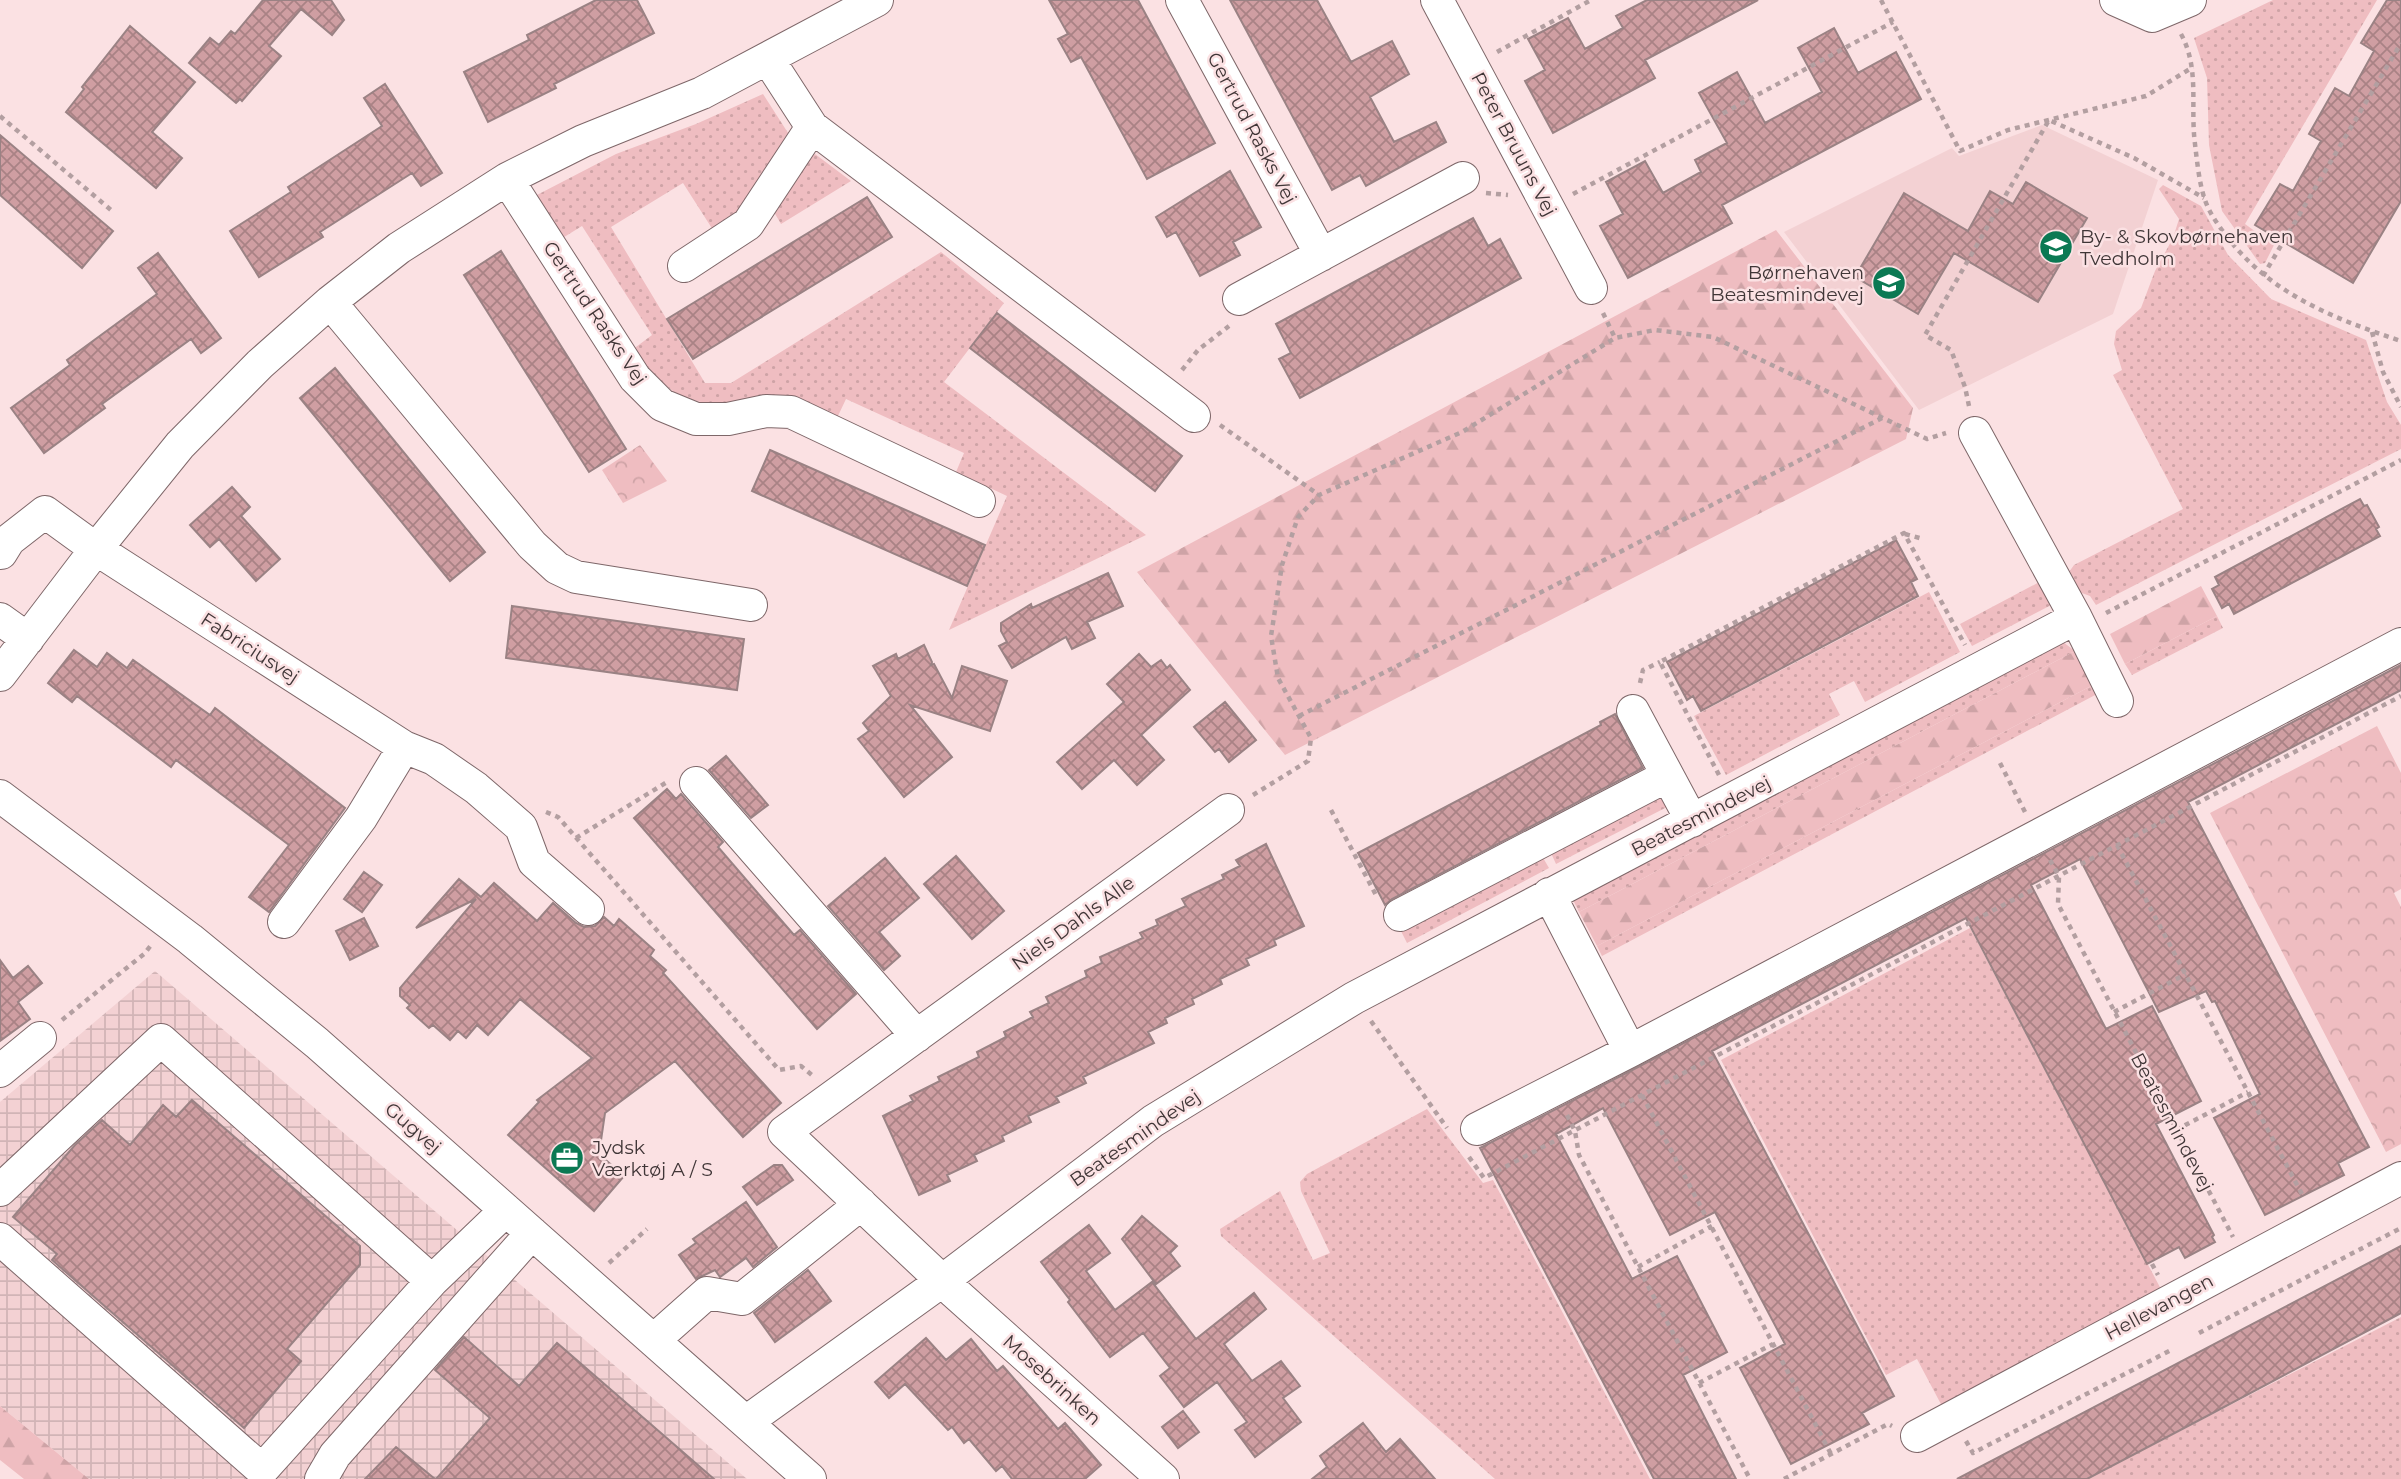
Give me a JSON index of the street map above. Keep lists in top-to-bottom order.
{
  "streets": {
    "street": [
      "Gertrud Rasks Vej",
      "Peter Bruuns Vej",
      "Fabriciusvej",
      "Beatesmindevej",
      "Niels Dahls Alle",
      "Gugvej",
      "Hellevangen",
      "Mosebrinken"
    ]
  },
  "crossings": [
    ["Beatesmindevej", "Niels Dahls Alle"],
    ["Beatesmindevej", "Gugvej"],
    ["Beatesmindevej", "Mosebrinken"],
    ["Niels Dahls Alle", "Mosebrinken"]
  ],
  "places": {
    "school or university": ["By- & Skovbørnehaven Tvedholm", "Børnehaven Beatesmindevej"],
    "office": ["Jydsk Værktøj A / S"]
  }
}
